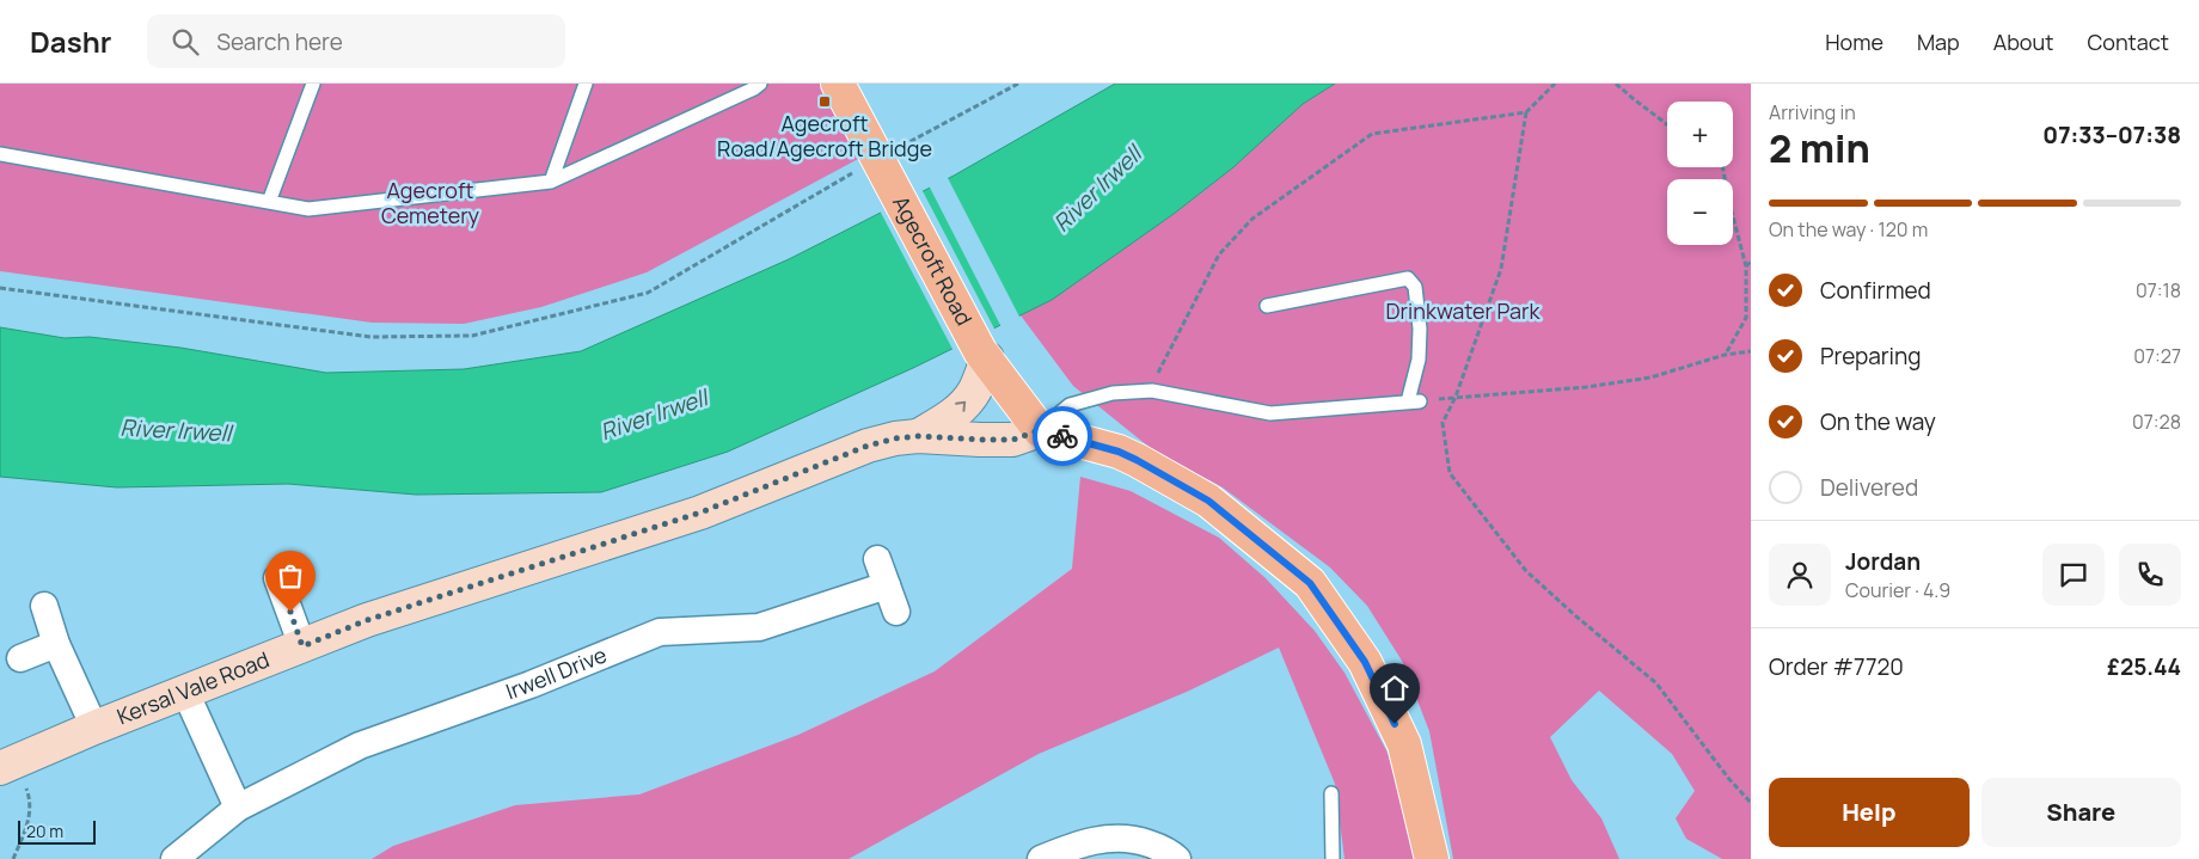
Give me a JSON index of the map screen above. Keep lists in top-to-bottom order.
{
  "streets": {
    "main road": ["Agecroft Road"],
    "street": ["Irwell Drive", "Kersal Vale Road"]
  },
  "crossings": [
    ["Agecroft Road", "Kersal Vale Road"]
  ],
  "water": ["River Irwell"],
  "parks": ["Agecroft Cemetery", "Drinkwater Park"],
  "places": {
    "transit": ["Agecroft Road/Agecroft Bridge"]
  },
  "scale_bar": "20 m",
  "page": {
    "header": "Dashr",
    "search": "Search here",
    "nav": [
      "Home",
      "Map",
      "About",
      "Contact"
    ],
    "heading": ["2 min", "Arriving in", "07:33–07:38"],
    "panel": [
      "Jordan",
      "Courier · 4.9",
      "Order #7720",
      "£25.44"
    ],
    "map_buttons": ["+", "−"],
    "bar": "On the way · 120 m",
    "list": [
      ["Confirmed", "07:18"],
      ["Preparing", "07:27"],
      ["On the way", "07:28"],
      "Delivered"
    ],
    "buttons": ["Help", "Share"],
    "scale": "20 m"
  }
}
